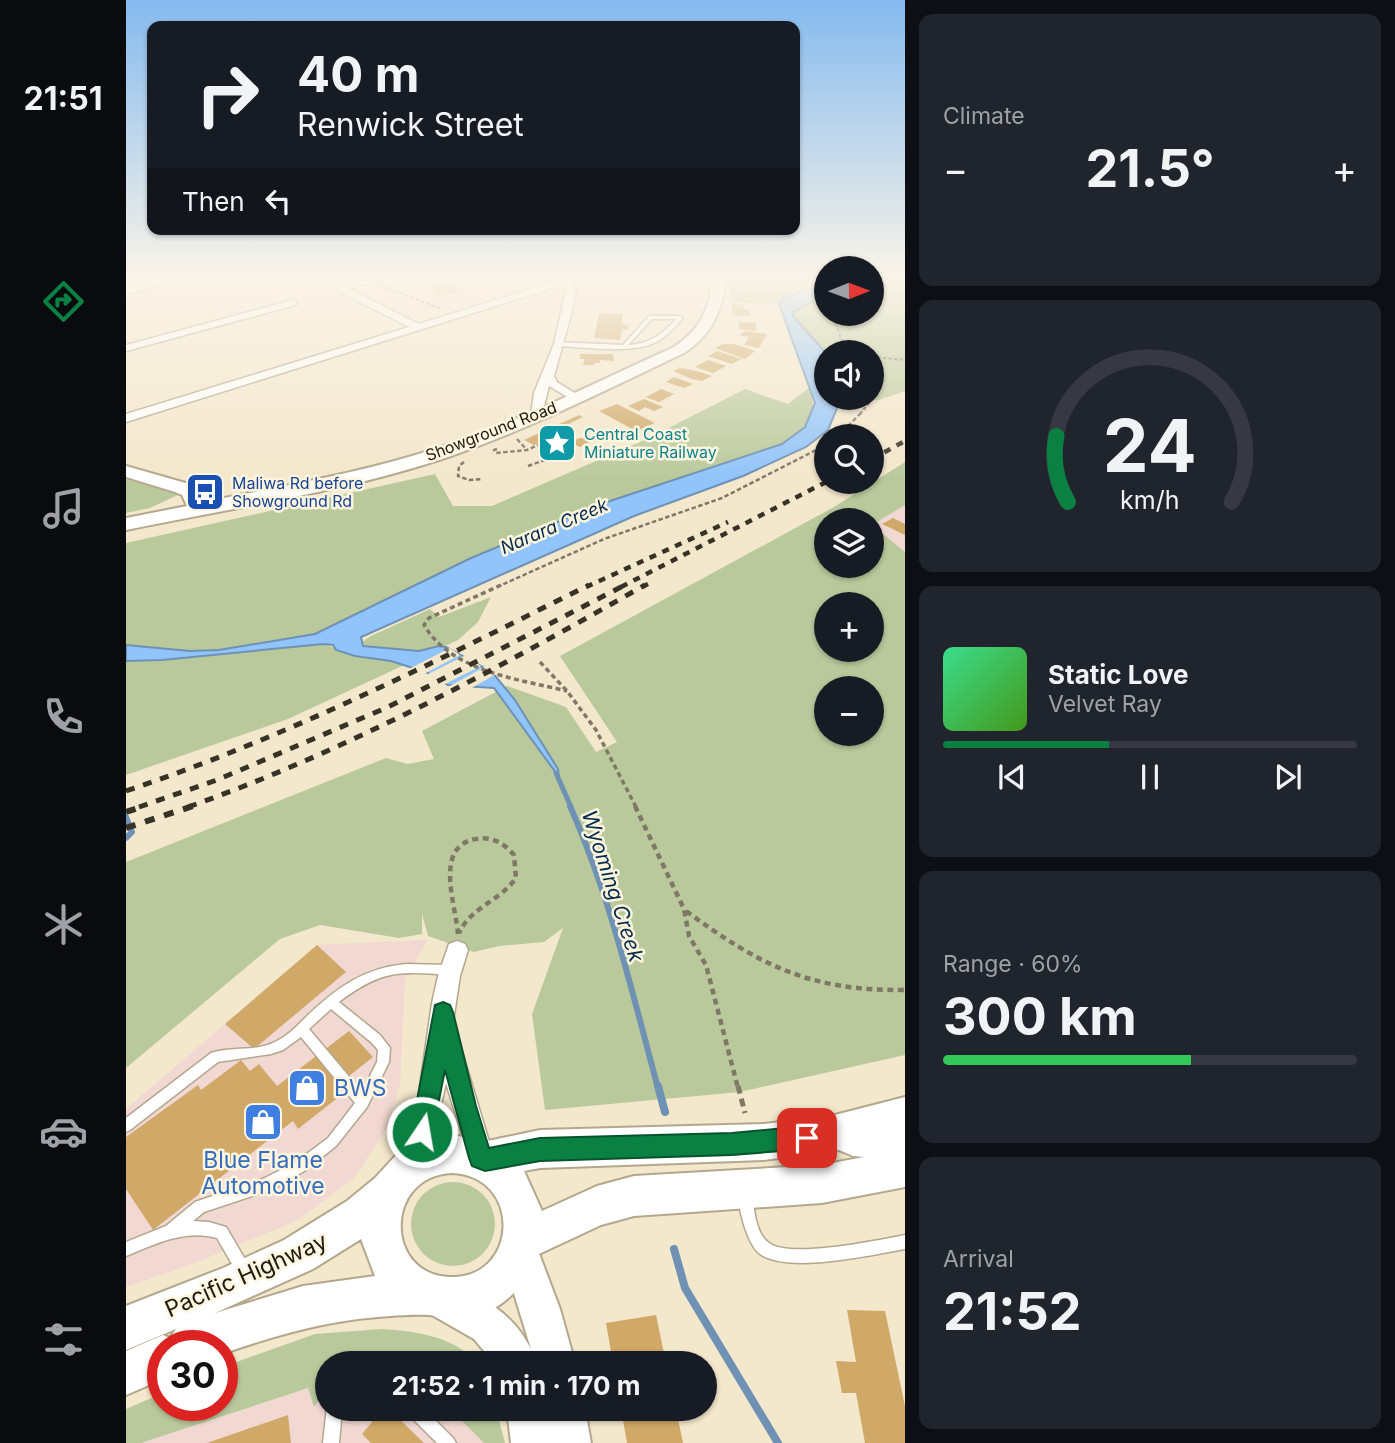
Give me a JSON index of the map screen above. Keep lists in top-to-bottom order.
{
  "streets": {
    "main road": ["Pacific Highway"],
    "street": ["Showground Road"]
  },
  "water": ["Narara Creek", "Wyoming Creek"],
  "places": {
    "place": ["Central Coast Miniature Railway"],
    "bus stop": ["Maliwa Rd before Showground Rd"],
    "shop": ["BWS", "Blue Flame Automotive"]
  },
  "north": "right",
  "page": {
    "tabs": "21:51",
    "tile": [
      "Climate",
      ["Range · 60%", "300 km"],
      ["Arrival", "21:52"]
    ],
    "turn": ["40 m", "Renwick Street"],
    "heat": ["−", "21.5°", "+"],
    "then": "Then",
    "map_buttons": ["+", "−"],
    "song": ["Static Love", "Velvet Ray"],
    "limit": "30",
    "trip": "21:52 · 1 min · 170 m",
    "gauge": ["24", "km/h"]
  }
}
